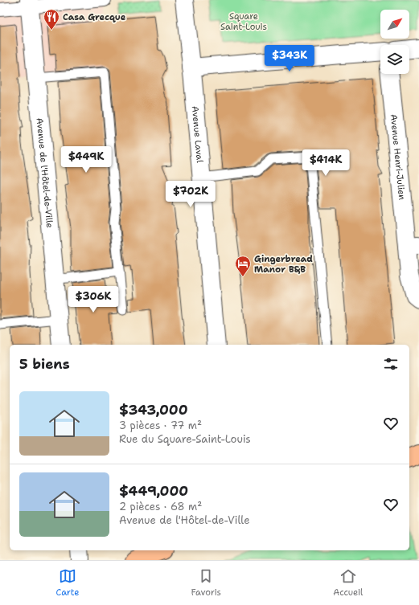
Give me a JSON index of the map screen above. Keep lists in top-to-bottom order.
{
  "streets": {
    "street": ["Avenue Laval", "Avenue Henri-Julien", "Avenue de l'Hôtel-de-Ville"]
  },
  "parks": ["Square Saint-Louis"],
  "places": {
    "restaurant": ["Casa Grecque"],
    "hotel": ["Gingerbread Manor B&B"]
  },
  "north": "top right",
  "page": {
    "price": [
      "$343K",
      "$449K",
      "$414K",
      "$702K",
      "$306K"
    ],
    "heading": "5 biens",
    "list": [
      {
        "name": "$343,000",
        "note": "3 pièces · 77 m² · Rue du Square-Saint-Louis"
      },
      {
        "name": "$449,000",
        "note": "2 pièces · 68 m² · Avenue de l'Hôtel-de-Ville"
      }
    ],
    "tabs": ["Carte", "Favoris", "Accueil"]
  }
}
